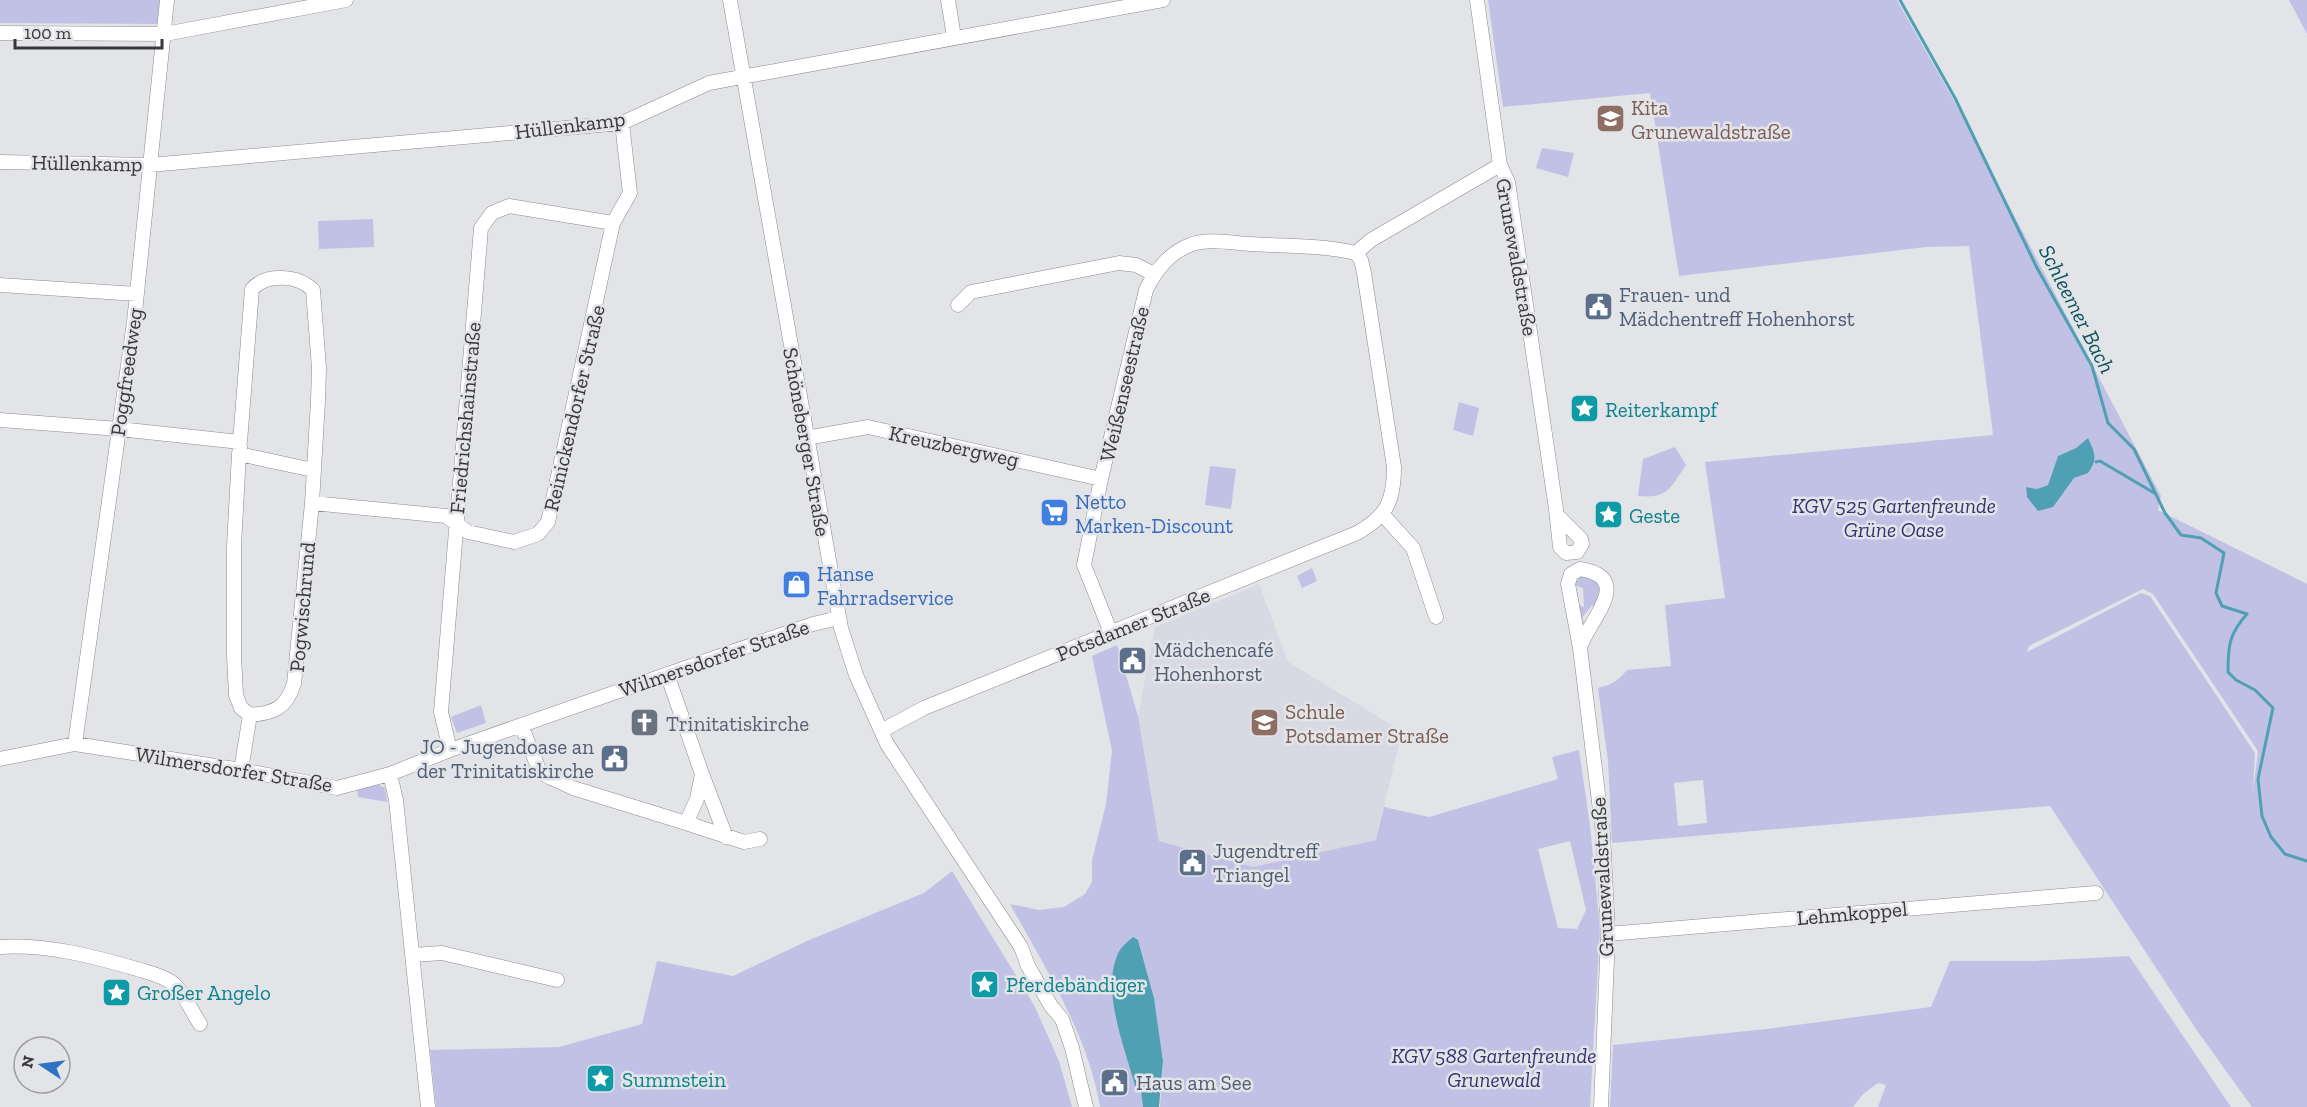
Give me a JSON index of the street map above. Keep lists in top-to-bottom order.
{
  "streets": {
    "street": [
      "Hüllenkamp",
      "Grunewaldstraße",
      "Poggfreedweg",
      "Weißenseestraße",
      "Reinickendorfer Straße",
      "Friedrichshainstraße",
      "Schöneberger Straße",
      "Kreuzbergweg",
      "Pogwischrund",
      "Potsdamer Straße",
      "Wilmersdorfer Straße",
      "Lehmkoppel"
    ]
  },
  "crossings": [
    ["Hüllenkamp", "Poggfreedweg"],
    ["Hüllenkamp", "Reinickendorfer Straße"],
    ["Hüllenkamp", "Schöneberger Straße"],
    ["Grunewaldstraße", "Lehmkoppel"],
    ["Poggfreedweg", "Wilmersdorfer Straße"],
    ["Weißenseestraße", "Kreuzbergweg"],
    ["Weißenseestraße", "Potsdamer Straße"],
    ["Reinickendorfer Straße", "Friedrichshainstraße"],
    ["Reinickendorfer Straße", "Pogwischrund"],
    ["Friedrichshainstraße", "Wilmersdorfer Straße"],
    ["Schöneberger Straße", "Kreuzbergweg"],
    ["Schöneberger Straße", "Potsdamer Straße"],
    ["Schöneberger Straße", "Wilmersdorfer Straße"]
  ],
  "water": ["Schleemer Bach"],
  "parks": ["KGV 525 Gartenfreunde Grüne Oase", "KGV 588 Gartenfreunde Grunewald"],
  "places": {
    "school or university": ["Kita Grunewaldstraße", "Schule Potsdamer Straße"],
    "public building": [
      "Frauen- und Mädchentreff Hohenhorst",
      "Mädchencafé Hohenhorst",
      "JO - Jugendoase an der Trinitatiskirche",
      "Jugendtreff Triangel",
      "Haus am See"
    ],
    "place": [
      "Reiterkampf",
      "Geste",
      "Pferdebändiger",
      "Großer Angelo",
      "Summstein"
    ],
    "supermarket": ["Netto Marken-Discount"],
    "shop": ["Hanse Fahrradservice"],
    "church": ["Trinitatiskirche"]
  },
  "scale_bar": "100 m",
  "north": "left"
}
